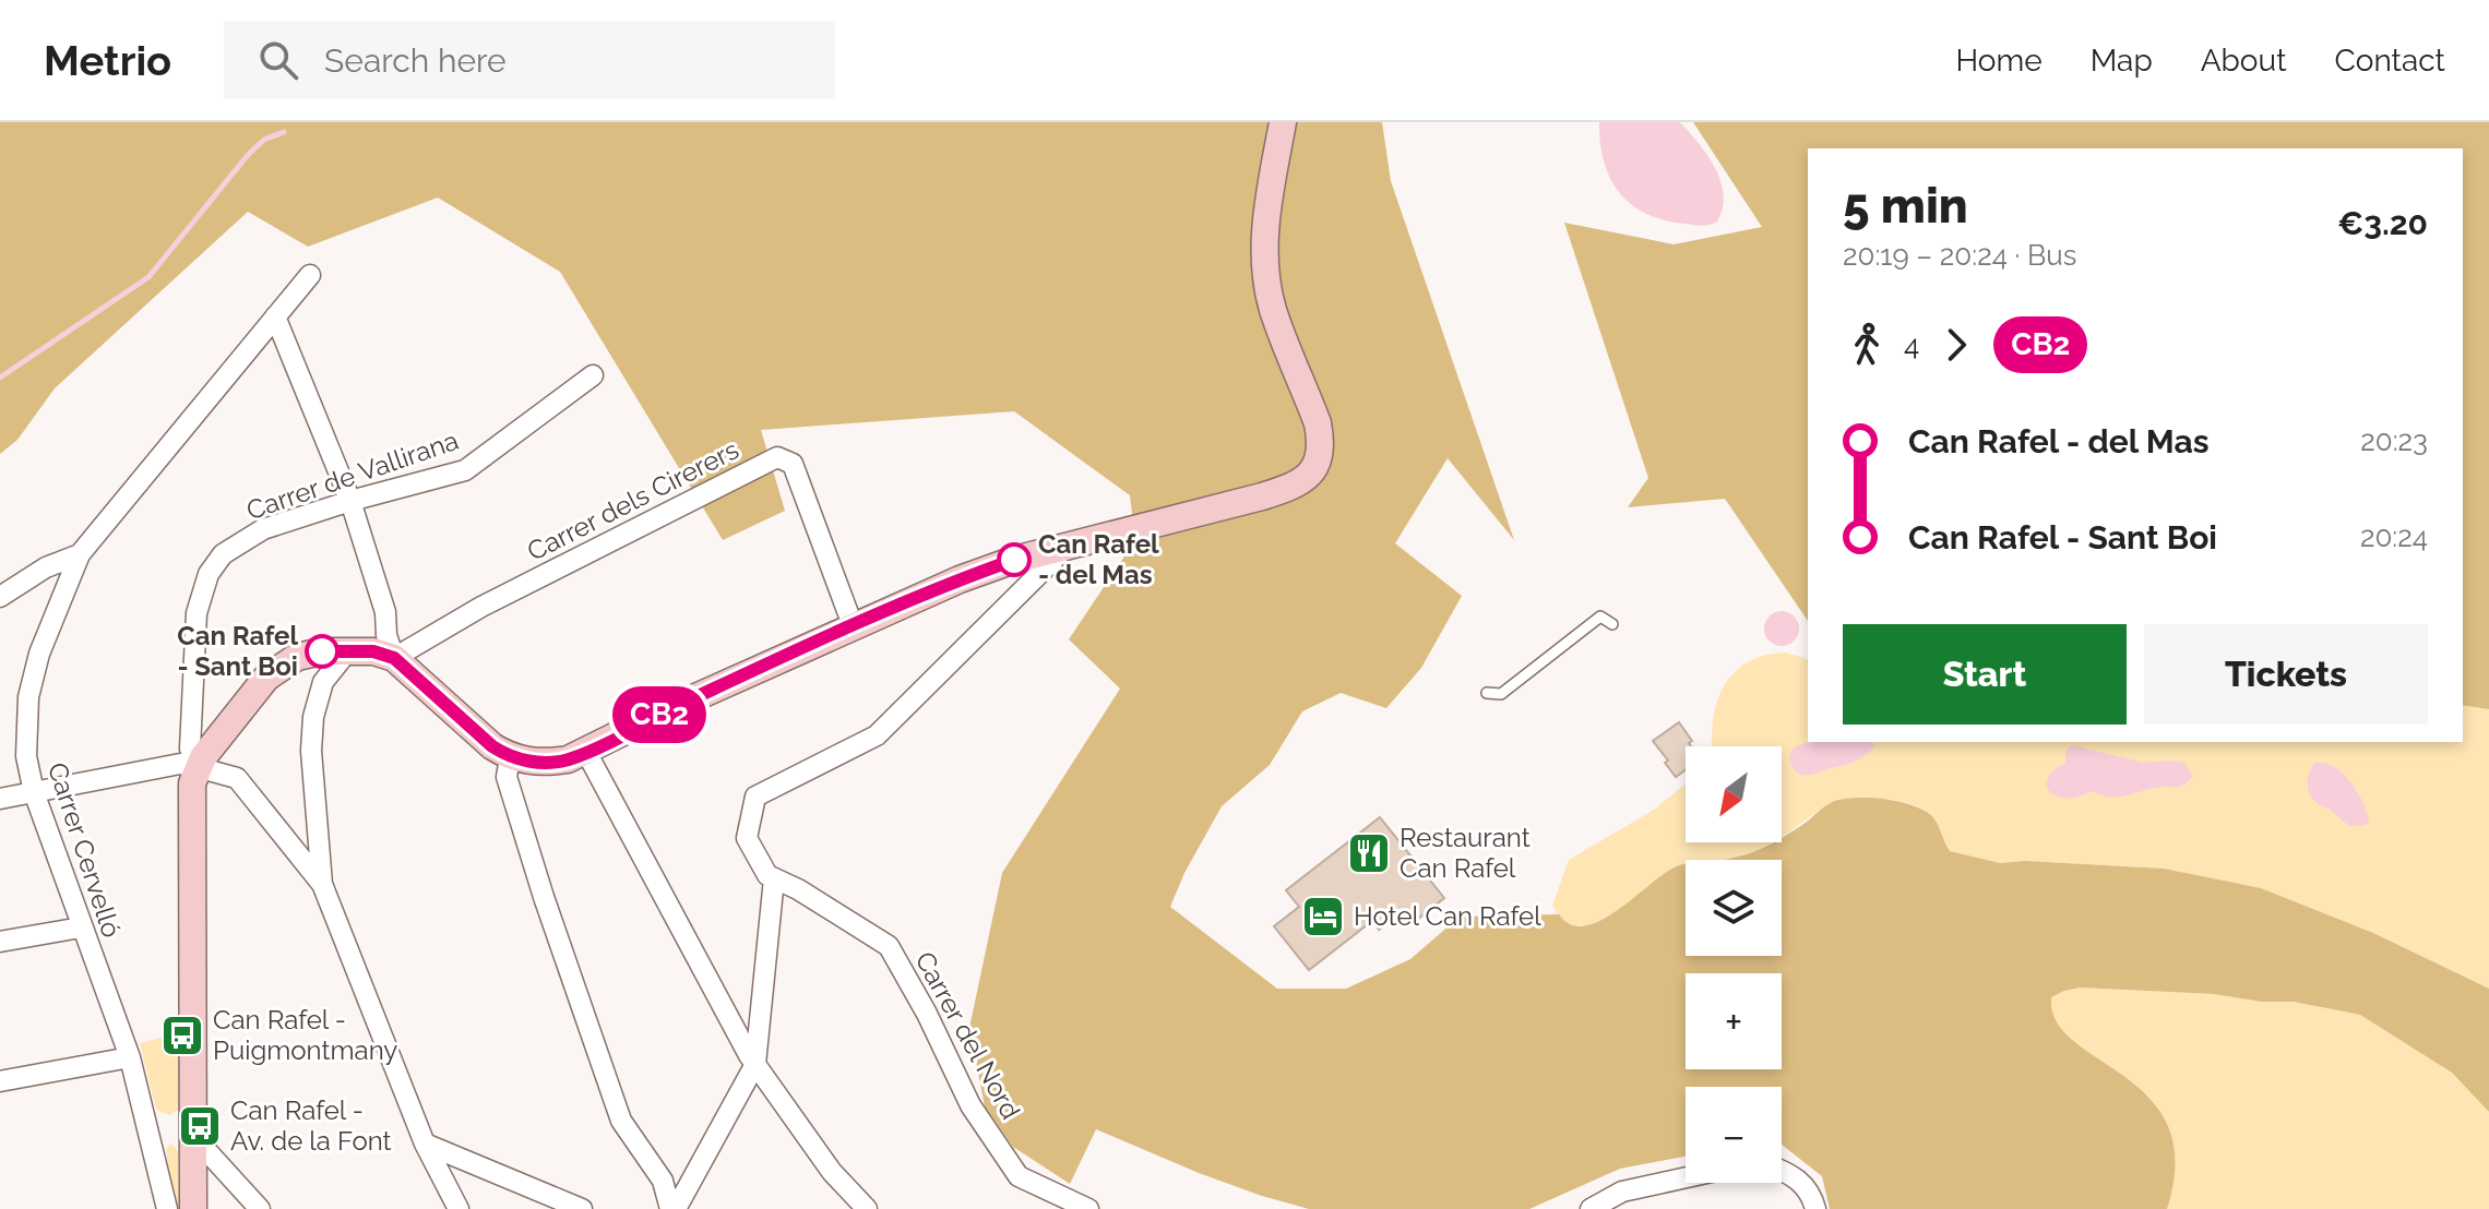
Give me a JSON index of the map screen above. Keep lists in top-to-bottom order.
{
  "streets": {
    "street": [
      "Carrer de Vallirana",
      "Carrer dels Cirerers",
      "Carrer Cervelló",
      "Carrer del Nord"
    ]
  },
  "places": {
    "other": ["Can Rafel - del Mas", "Can Rafel - Sant Boi"],
    "restaurant": ["Restaurant Can Rafel"],
    "hotel": ["Hotel Can Rafel"],
    "bus stop": ["Can Rafel - Puigmontmany", "Can Rafel - Av. de la Font"]
  },
  "lines": ["bus line CB2"],
  "north": "bottom left",
  "page": {
    "header": "Metrio",
    "search": "Search here",
    "nav": [
      "Home",
      "Map",
      "About",
      "Contact"
    ],
    "on_map": "CB2",
    "heading": ["5 min", "20:19 – 20:24 · Bus", "€3.20"],
    "legs": ["4", "CB2"],
    "list": [
      {
        "name": "Can Rafel - del Mas",
        "value": "20:23"
      },
      {
        "name": "Can Rafel - Sant Boi",
        "value": "20:24"
      }
    ],
    "buttons": ["Start", "Tickets"],
    "map_buttons": ["+", "−"]
  }
}
